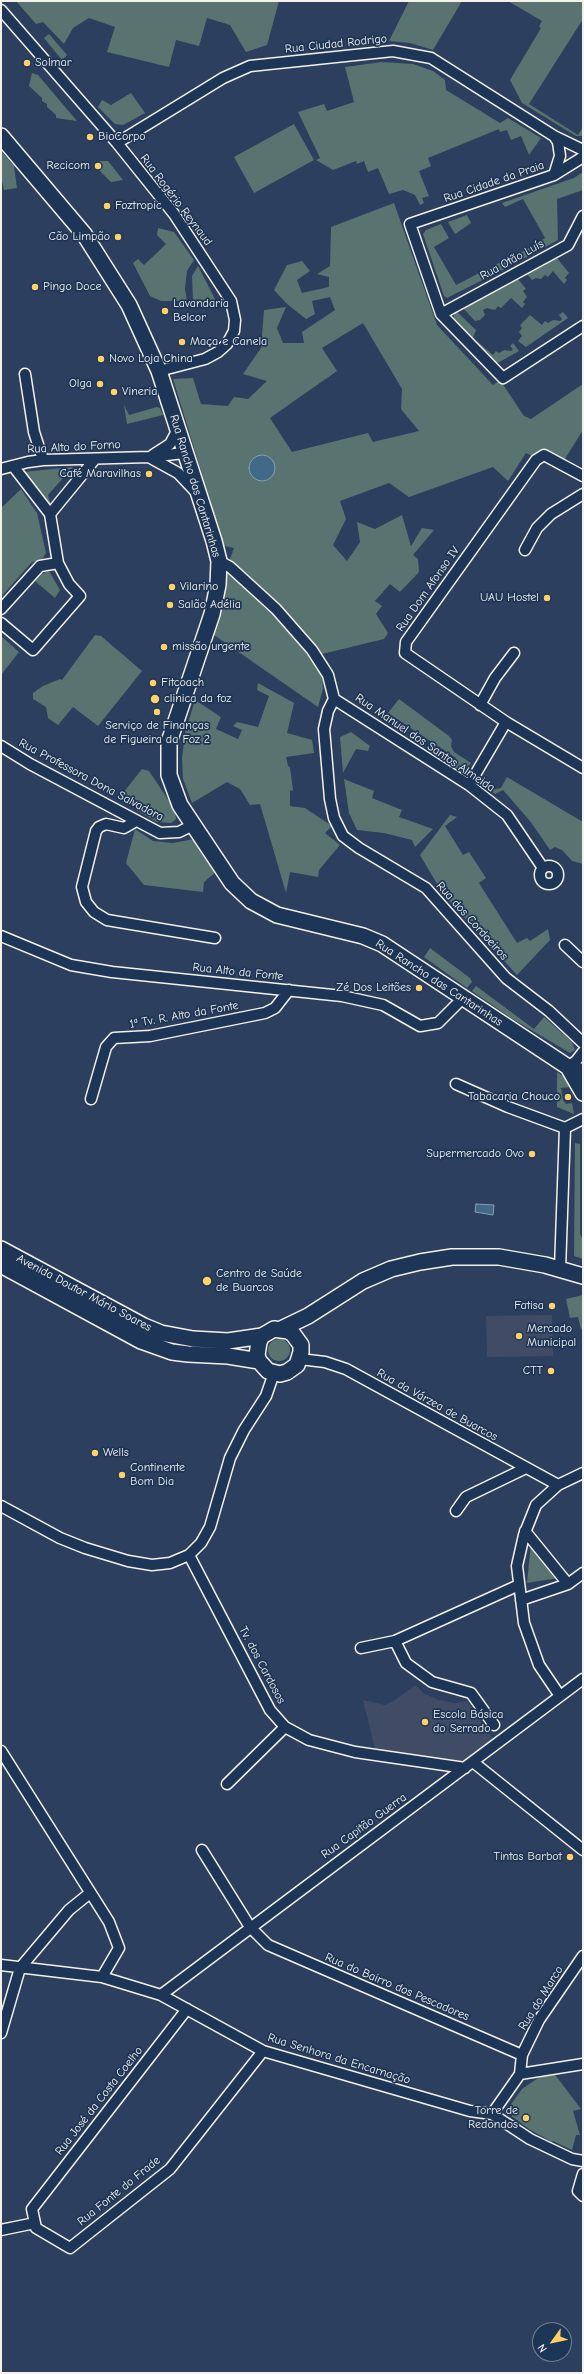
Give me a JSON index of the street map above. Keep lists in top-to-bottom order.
{
  "streets": {
    "street": [
      "Rua Ciudad Rodrigo",
      "Rua Cidade da Praia",
      "Rua Rogério Reynaud",
      "Rua Otão Luís",
      "Rua Alto do Forno",
      "Rua Rancho das Cantarinhas",
      "Rua Dom Afonso IV",
      "Rua Manuel dos Santos Almeida",
      "Rua Professora Dona Salvadora",
      "Rua dos Cordoeiros",
      "Rua Alto da Fonte",
      "1ª Tv. R. Alto da Fonte",
      "Avenida Doutor Mário Soares",
      "Rua da Várzea de Buarcos",
      "Tv. dos Cardosos",
      "Rua Capitão Guerra",
      "Rua do Bairro dos Pescadores",
      "Rua do Marco",
      "Rua Senhora da Encarnação",
      "Rua José da Costa Coelho",
      "Rua Fonte do Frade"
    ]
  },
  "crossings": [
    ["Rua Ciudad Rodrigo", "Rua Rogério Reynaud"],
    ["Rua Cidade da Praia", "Rua Otão Luís"],
    ["Rua Rogério Reynaud", "Rua Rancho das Cantarinhas"],
    ["Rua Alto do Forno", "Rua Rancho das Cantarinhas"],
    ["Rua Rancho das Cantarinhas", "Rua Professora Dona Salvadora"],
    ["Rua Rancho das Cantarinhas", "Rua Alto da Fonte"],
    ["Rua Manuel dos Santos Almeida", "Rua dos Cordoeiros"],
    ["Rua Alto da Fonte", "1ª Tv. R. Alto da Fonte"],
    ["Avenida Doutor Mário Soares", "Rua da Várzea de Buarcos"],
    ["Tv. dos Cardosos", "Rua Capitão Guerra"],
    ["Rua Capitão Guerra", "Rua do Bairro dos Pescadores"],
    ["Rua Capitão Guerra", "Rua Senhora da Encarnação"],
    ["Rua do Bairro dos Pescadores", "Rua do Marco"],
    ["Rua Senhora da Encarnação", "Rua José da Costa Coelho"],
    ["Rua Senhora da Encarnação", "Rua Fonte do Frade"],
    ["Rua José da Costa Coelho", "Rua Fonte do Frade"]
  ],
  "places": [
    "Solmar",
    "BioCorpo",
    "Recicom",
    "Foztropic",
    "Cão Limpão",
    "Pingo Doce",
    "Lavandaria Belcor",
    "Maça e Canela",
    "Novo Loja China",
    "Olga",
    "Vineria",
    "Café Maravilhas",
    "Vilarino",
    "UAU Hostel",
    "Salão Adélia",
    "missão urgente",
    "Fitcoach",
    "clinica da foz",
    "Serviço de Finanças de Figueira da Foz 2",
    "Zé Dos Leitões",
    "Tabacaria Chouco",
    "Supermercado Ovo",
    "Centro de Saúde de Buarcos",
    "Fatisa",
    "Mercado Municipal",
    "CTT",
    "Wells",
    "Continente Bom Dia",
    "Escola Básica do Serrado",
    "Tintas Barbot",
    "Torre de Redondos"
  ],
  "north": "bottom left"
}
